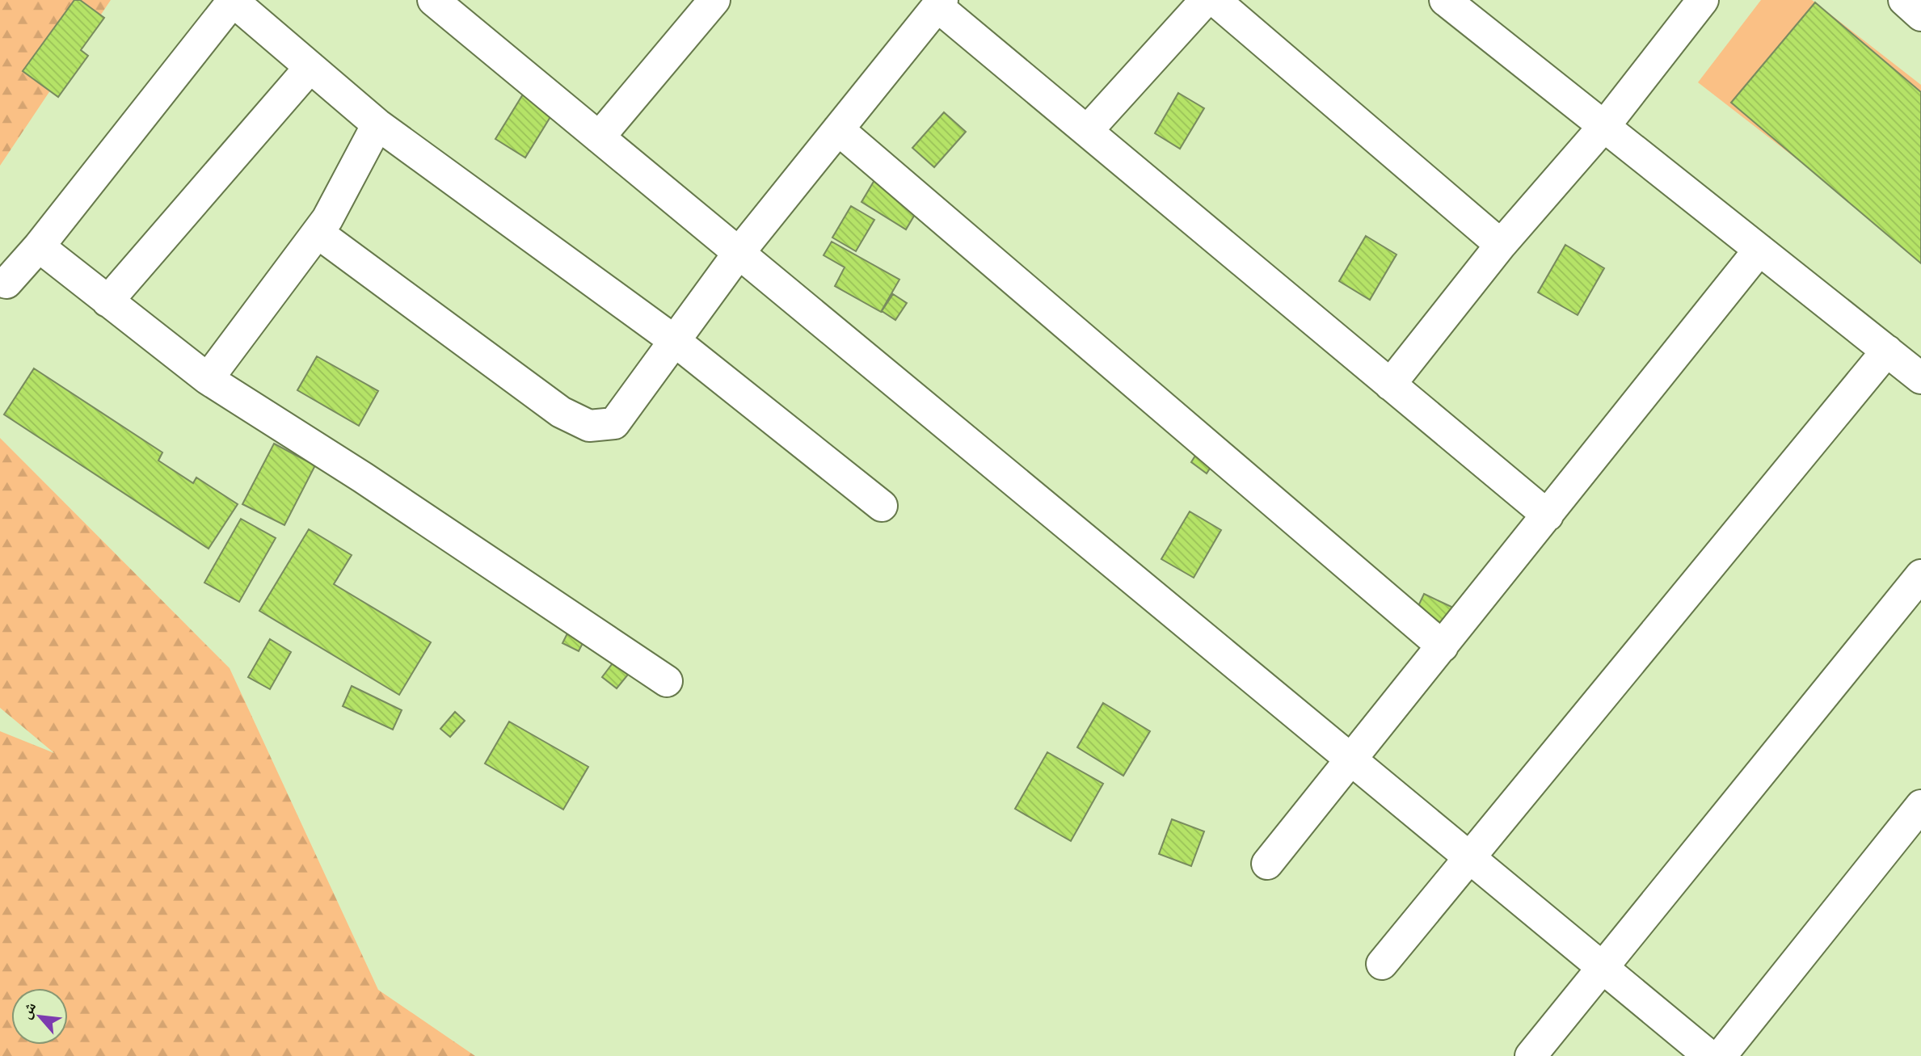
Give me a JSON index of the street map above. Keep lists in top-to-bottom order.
{
  "north": "top left"
}
